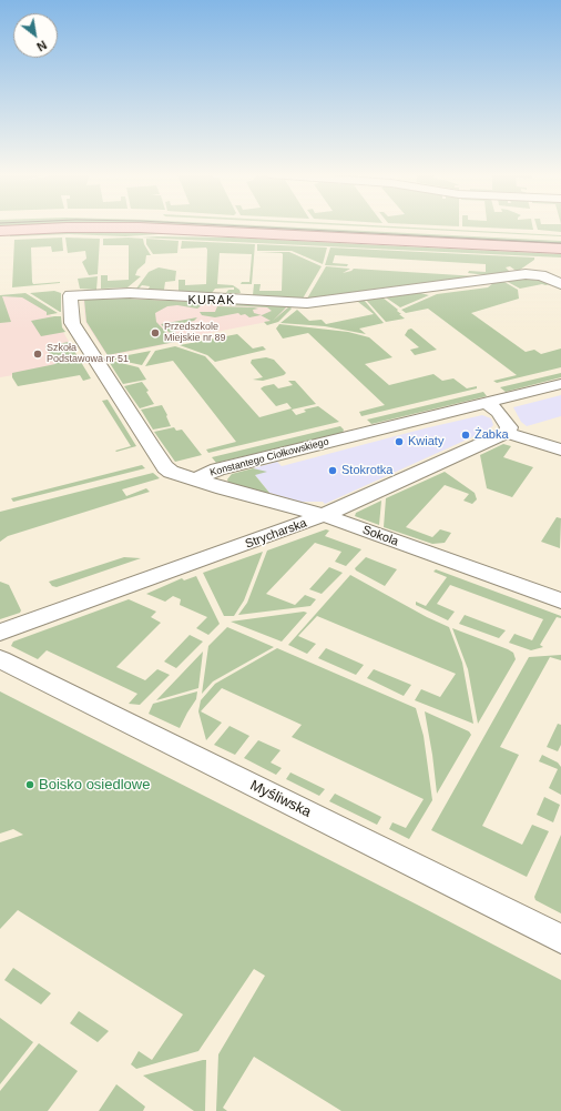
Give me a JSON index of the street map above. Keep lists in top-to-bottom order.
{
  "streets": {
    "street": [
      "Konstantego Ciołkowskiego",
      "Strycharska",
      "Sokola",
      "Myśliwska"
    ]
  },
  "crossings": [
    ["Konstantego Ciołkowskiego", "Sokola"],
    ["Strycharska", "Sokola"]
  ],
  "districts": ["KURAK"],
  "places": [
    "Przedszkole Miejskie nr 89",
    "Szkoła Podstawowa nr 51",
    "Żabka",
    "Kwiaty",
    "Stokrotka",
    "Boisko osiedlowe"
  ],
  "north": "bottom right"
}
